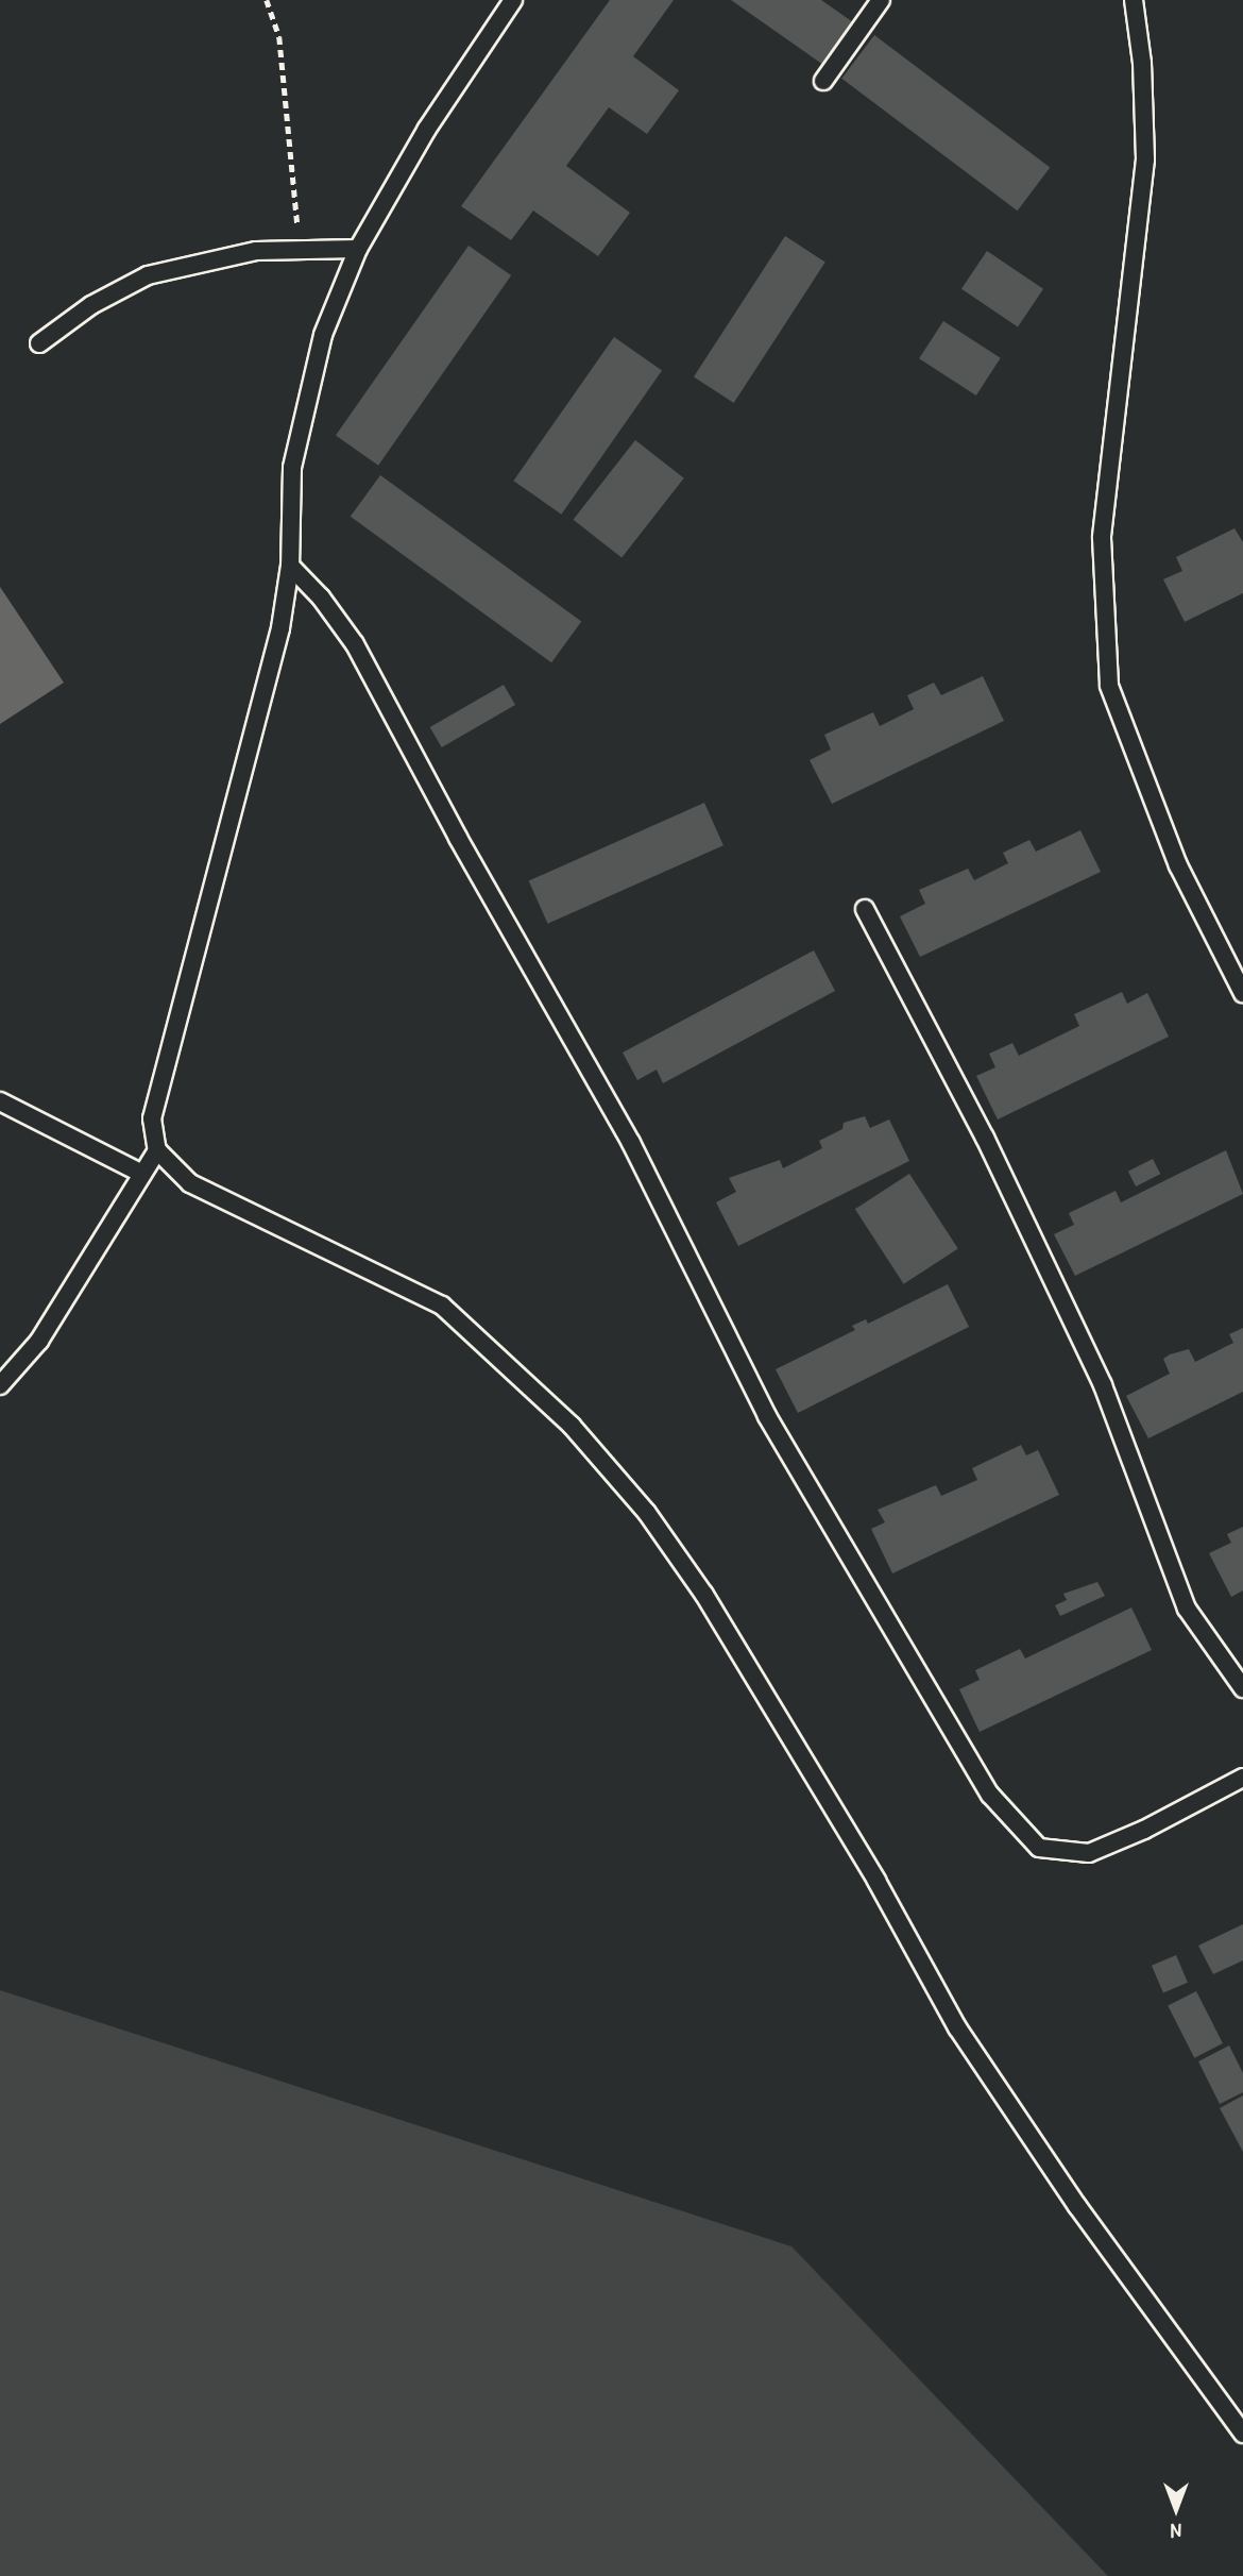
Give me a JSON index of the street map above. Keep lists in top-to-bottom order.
{
  "north": "bottom"
}
